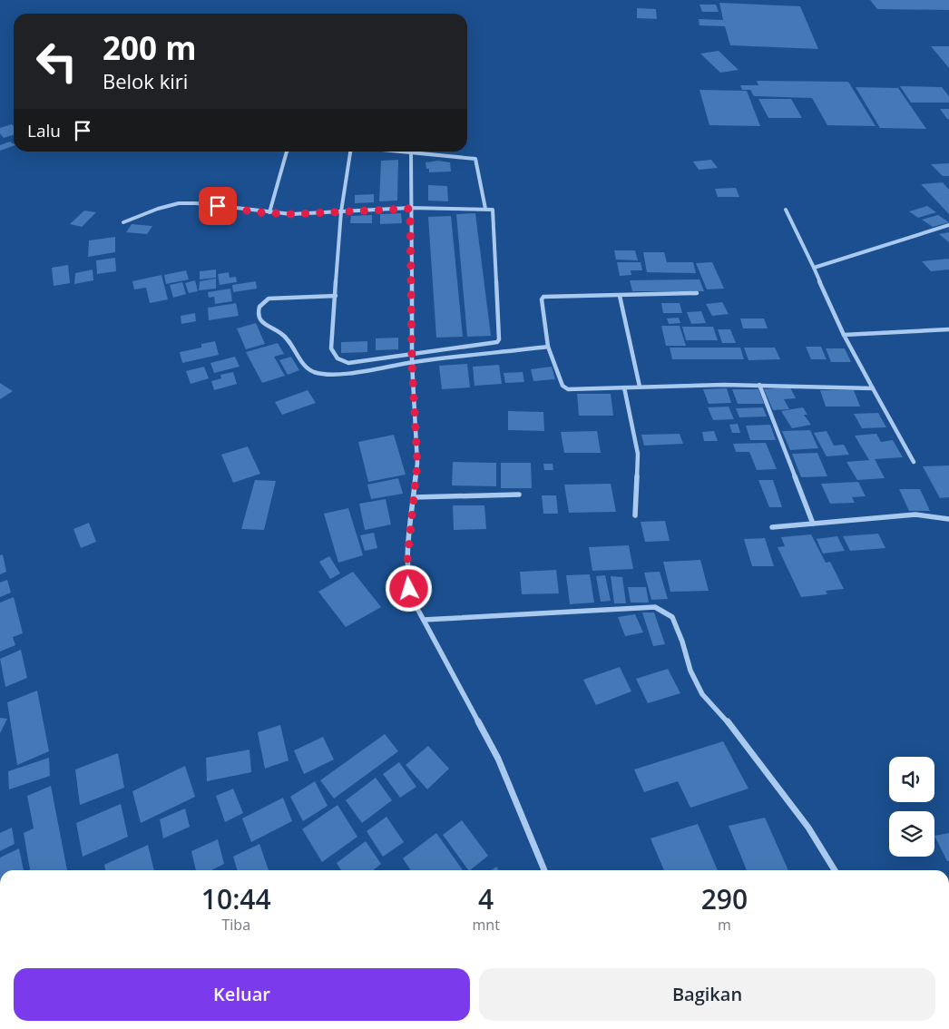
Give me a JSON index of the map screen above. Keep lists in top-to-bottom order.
{
  "page": {
    "turn": ["200 m", "Belok kiri"],
    "then": "Lalu",
    "eta": [
      "10:44",
      "Tiba",
      "4",
      "mnt",
      "290",
      "m"
    ],
    "buttons": ["Keluar", "Bagikan"]
  }
}
